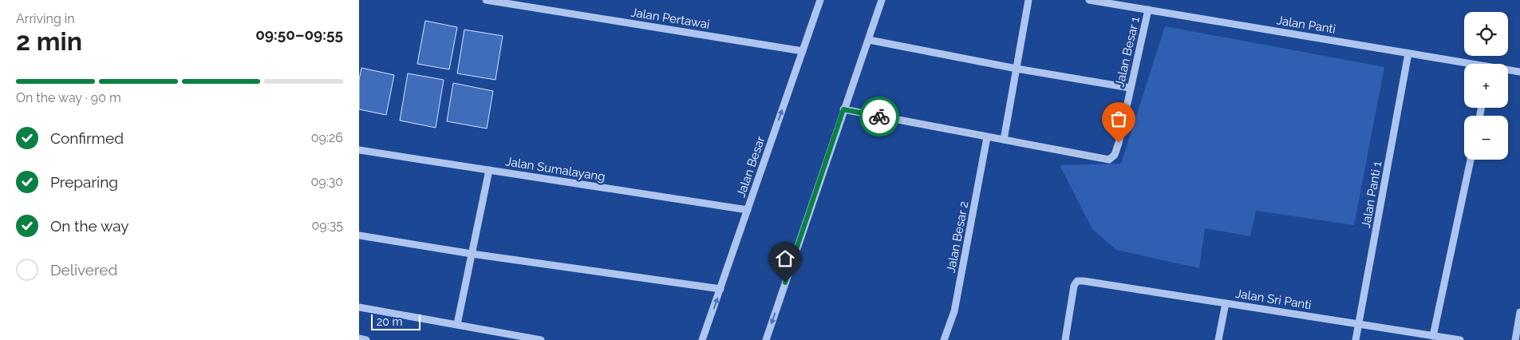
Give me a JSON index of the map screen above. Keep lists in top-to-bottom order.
{
  "streets": {
    "street": [
      "Jalan Pertawai",
      "Jalan Panti",
      "Jalan Besar 1",
      "Jalan Besar",
      "Jalan Sumalayang",
      "Jalan Panti 1",
      "Jalan Besar 2",
      "Jalan Sri Panti"
    ]
  },
  "crossings": [
    ["Jalan Pertawai", "Jalan Besar"],
    ["Jalan Panti", "Jalan Besar 1"],
    ["Jalan Panti", "Jalan Panti 1"],
    ["Jalan Besar 1", "Jalan Besar 2"],
    ["Jalan Besar", "Jalan Sumalayang"],
    ["Jalan Panti 1", "Jalan Sri Panti"]
  ],
  "scale_bar": "20 m",
  "page": {
    "heading": ["2 min", "Arriving in", "09:50–09:55"],
    "map_buttons": ["+", "−"],
    "bar": "On the way · 90 m",
    "list": [
      ["Confirmed", "09:26"],
      ["Preparing", "09:30"],
      ["On the way", "09:35"],
      "Delivered"
    ],
    "scale": "20 m"
  }
}
